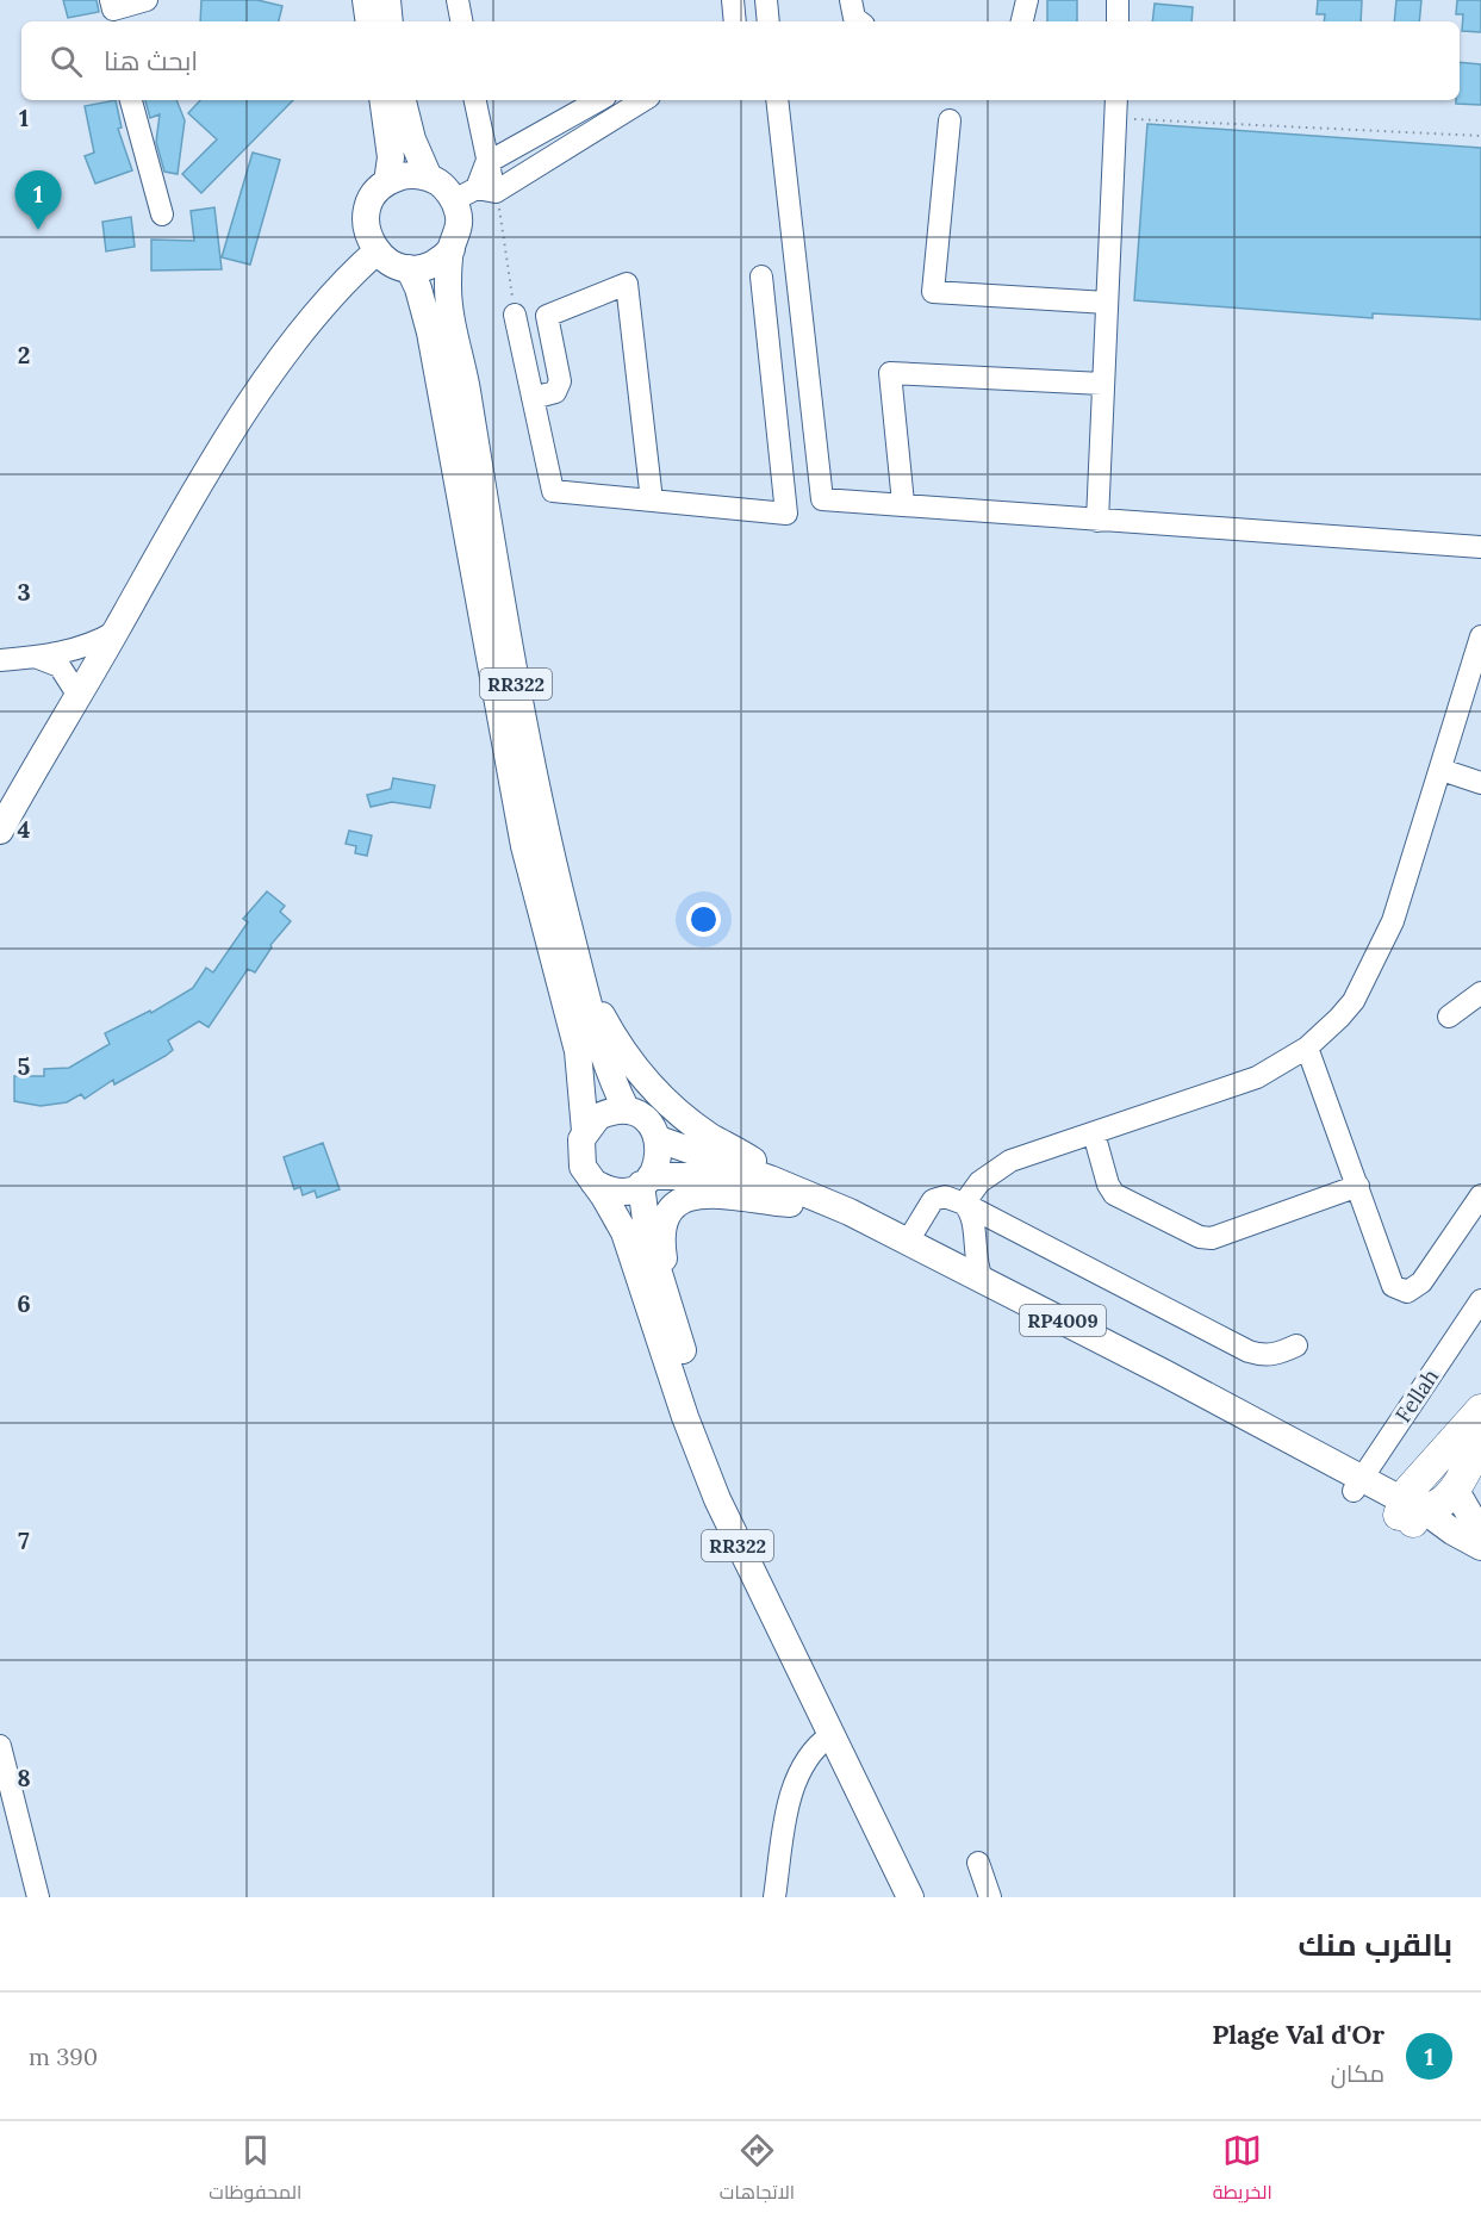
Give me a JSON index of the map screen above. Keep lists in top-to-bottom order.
{
  "streets": {
    "main road": ["RR322", "RP4009"],
    "street": ["Fellah"]
  },
  "crossings": [
    ["RR322", "RP4009"],
    ["RP4009", "Fellah"]
  ],
  "page": {
    "search": "ابحث هنا",
    "pins": "1",
    "heading": "بالقرب منك",
    "list": [
      {
        "mark": "1",
        "name": "Plage Val d'Or",
        "note": "مكان",
        "value": "390 m"
      }
    ],
    "nav": ["الخريطة", "الاتجاهات", "المحفوظات"]
  },
  "grid": {
    "rows": [
      "1",
      "2",
      "3",
      "4",
      "5",
      "6",
      "7",
      "8"
    ]
  }
}
